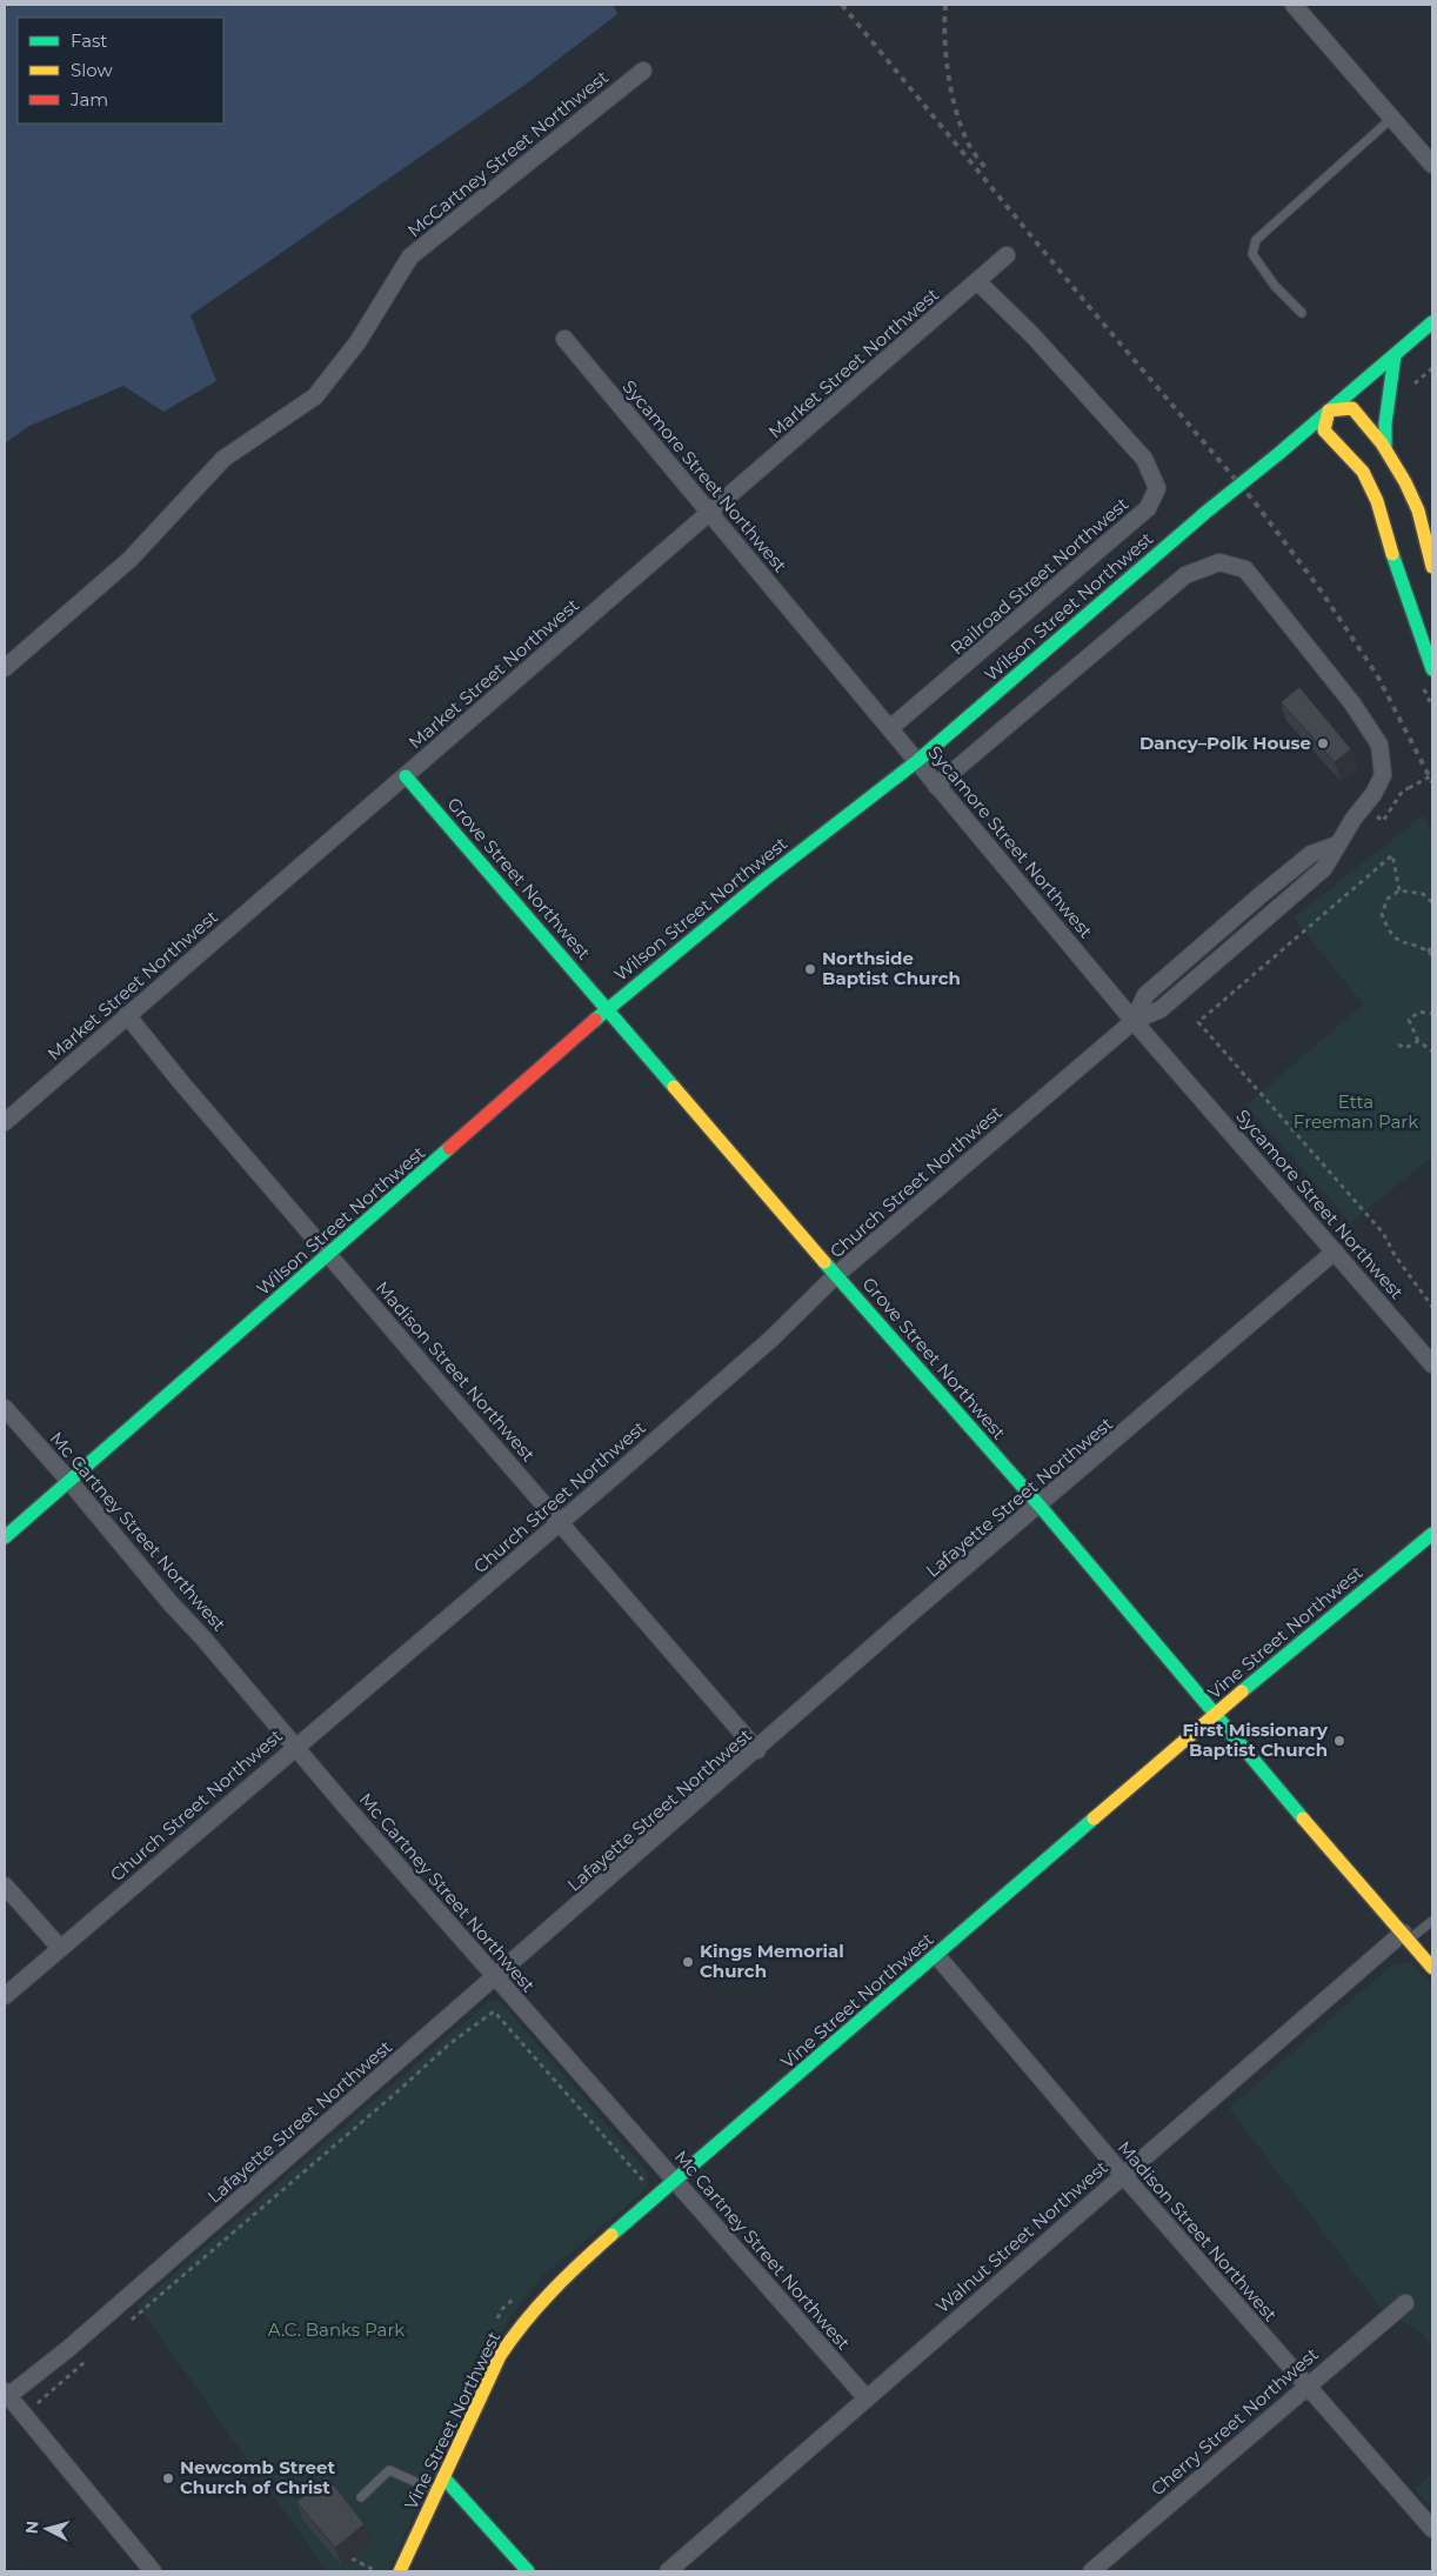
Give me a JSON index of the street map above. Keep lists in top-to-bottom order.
{
  "streets": {
    "main road": ["Wilson Street Northwest", "Grove Street Northwest", "Vine Street Northwest"],
    "street": [
      "McCartney Street Northwest",
      "Market Street Northwest",
      "Sycamore Street Northwest",
      "Railroad Street Northwest",
      "Church Street Northwest",
      "Madison Street Northwest",
      "Lafayette Street Northwest",
      "Mc Cartney Street Northwest",
      "Walnut Street Northwest",
      "Cherry Street Northwest"
    ]
  },
  "crossings": [
    ["Market Street Northwest", "Sycamore Street Northwest"],
    ["Market Street Northwest", "Railroad Street Northwest"],
    ["Market Street Northwest", "Grove Street Northwest"],
    ["Market Street Northwest", "Madison Street Northwest"],
    ["Sycamore Street Northwest", "Railroad Street Northwest"],
    ["Sycamore Street Northwest", "Wilson Street Northwest"],
    ["Sycamore Street Northwest", "Church Street Northwest"],
    ["Sycamore Street Northwest", "Lafayette Street Northwest"],
    ["Wilson Street Northwest", "Grove Street Northwest"],
    ["Wilson Street Northwest", "Madison Street Northwest"],
    ["Wilson Street Northwest", "Mc Cartney Street Northwest"],
    ["Grove Street Northwest", "Church Street Northwest"],
    ["Grove Street Northwest", "Lafayette Street Northwest"],
    ["Grove Street Northwest", "Vine Street Northwest"],
    ["Grove Street Northwest", "Walnut Street Northwest"],
    ["Church Street Northwest", "Madison Street Northwest"],
    ["Church Street Northwest", "Mc Cartney Street Northwest"],
    ["Madison Street Northwest", "Lafayette Street Northwest"],
    ["Madison Street Northwest", "Vine Street Northwest"],
    ["Madison Street Northwest", "Walnut Street Northwest"],
    ["Madison Street Northwest", "Cherry Street Northwest"],
    ["Lafayette Street Northwest", "Mc Cartney Street Northwest"],
    ["Mc Cartney Street Northwest", "Vine Street Northwest"],
    ["Mc Cartney Street Northwest", "Walnut Street Northwest"]
  ],
  "parks": ["Etta Freeman Park", "A.C. Banks Park"],
  "places": [
    "Dancy–Polk House",
    "Northside Baptist Church",
    "First Missionary Baptist Church",
    "Kings Memorial Church",
    "Newcomb Street Church of Christ"
  ],
  "legend": ["Fast", "Slow", "Jam"],
  "north": "left"
}
